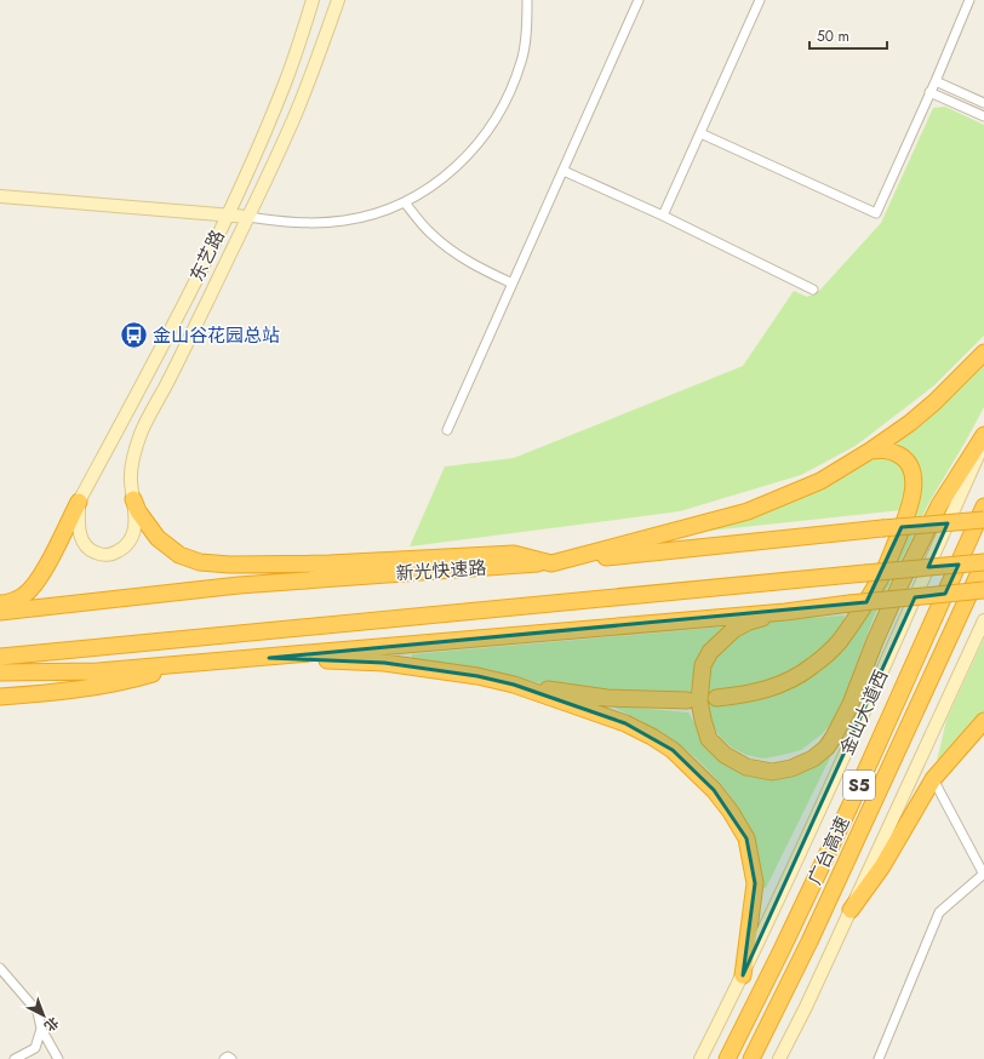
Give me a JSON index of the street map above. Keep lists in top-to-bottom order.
{
  "streets": {
    "highway": ["新光快速路", "S5", "广台高速"],
    "street": ["东艺路", "金山大道西"]
  },
  "places": {
    "bus stop": ["金山谷花园总站"]
  },
  "scale_bar": "50 m",
  "north": "bottom right"
}
